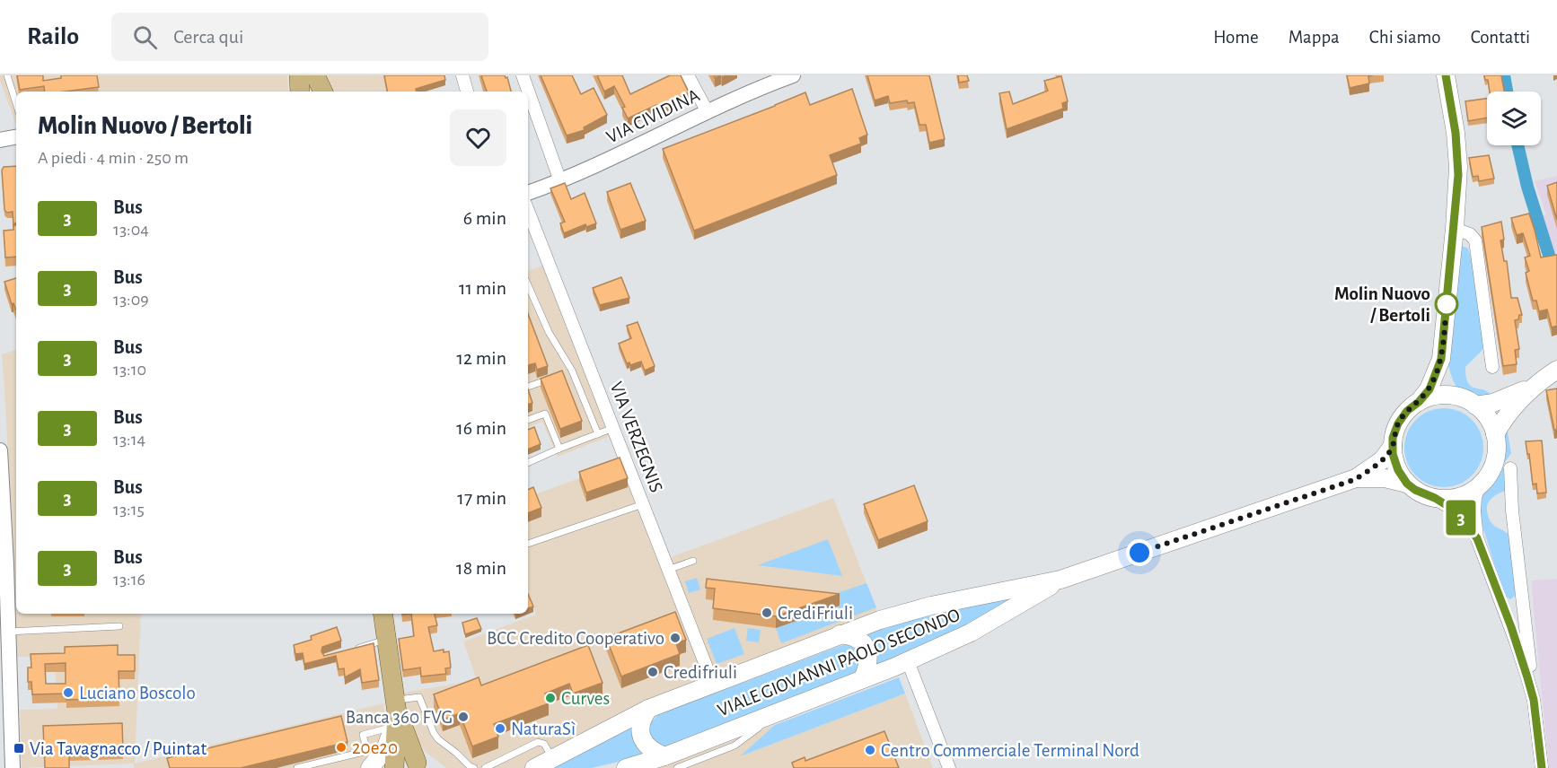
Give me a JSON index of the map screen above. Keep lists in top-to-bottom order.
{
  "streets": {
    "main road": ["VIALE GIOVANNI PAOLO SECONDO"],
    "street": ["VIA CIVIDINA", "VIA VERZEGNIS"]
  },
  "crossings": [
    ["VIA VERZEGNIS", "VIALE GIOVANNI PAOLO SECONDO"]
  ],
  "places": {
    "other": [
      "Molin Nuovo / Bertoli",
      "CrediFriuli",
      "BCC Credito Cooperativo",
      "Credifriuli",
      "Luciano Boscolo",
      "Curves",
      "Banca 360 FVG",
      "NaturaSì",
      "20e20",
      "Centro Commerciale Terminal Nord"
    ],
    "transit": ["Via Tavagnacco / Puintat"]
  },
  "lines": ["bus line 3"],
  "page": {
    "header": "Railo",
    "search": "Cerca qui",
    "nav": [
      "Home",
      "Mappa",
      "Chi siamo",
      "Contatti"
    ],
    "on_map": "3",
    "heading": ["Molin Nuovo / Bertoli", "A piedi · 4 min · 250 m"],
    "list": [
      {
        "mark": "3",
        "name": "Bus",
        "note": "13:04",
        "value": "6 min"
      },
      {
        "mark": "3",
        "name": "Bus",
        "note": "13:09",
        "value": "11 min"
      },
      {
        "mark": "3",
        "name": "Bus",
        "note": "13:10",
        "value": "12 min"
      },
      {
        "mark": "3",
        "name": "Bus",
        "note": "13:14",
        "value": "16 min"
      },
      {
        "mark": "3",
        "name": "Bus",
        "note": "13:15",
        "value": "17 min"
      },
      {
        "mark": "3",
        "name": "Bus",
        "note": "13:16",
        "value": "18 min"
      }
    ]
  }
}
